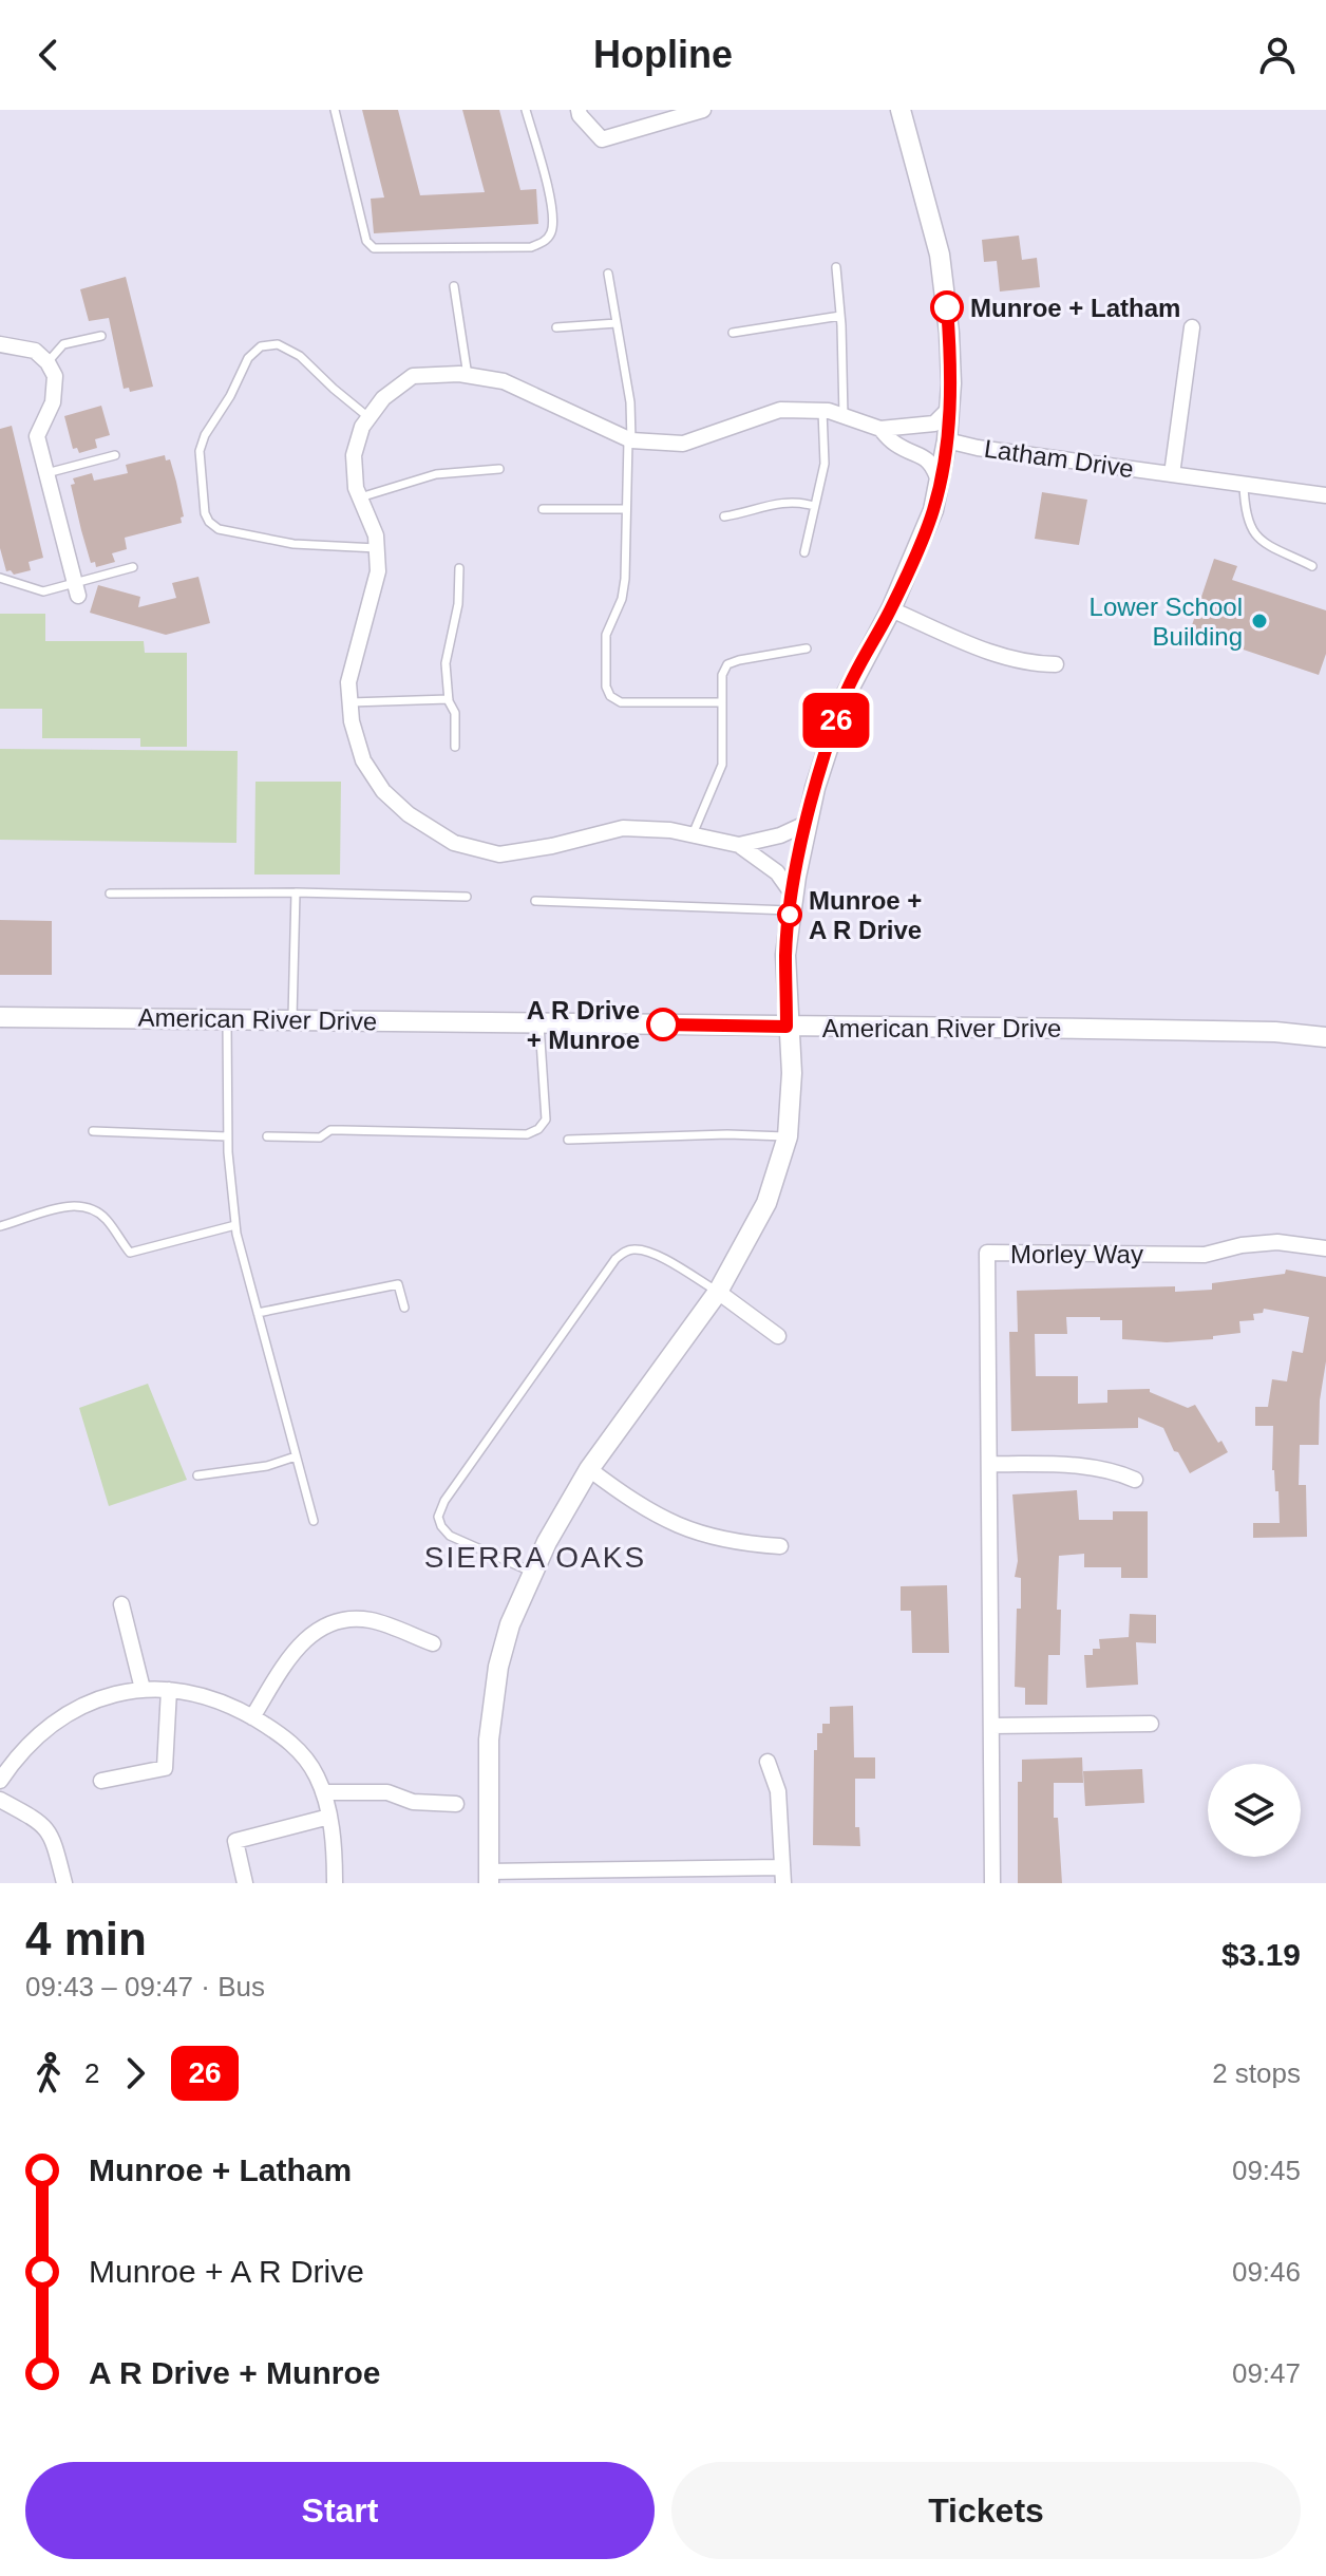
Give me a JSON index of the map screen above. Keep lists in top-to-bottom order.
{
  "streets": {
    "street": ["Latham Drive", "American River Drive", "Morley Way"]
  },
  "districts": ["SIERRA OAKS"],
  "places": [
    "Munroe + Latham",
    "Lower School Building",
    "Munroe + A R Drive",
    "A R Drive + Munroe"
  ],
  "lines": ["bus line 26"],
  "page": {
    "header": "Hopline",
    "on_map": "26",
    "heading": ["4 min", "09:43 – 09:47 · Bus", "$3.19"],
    "legs": ["2", "26", "2 stops"],
    "list": [
      {
        "name": "Munroe + Latham",
        "value": "09:45"
      },
      {
        "name": "Munroe + A R Drive",
        "value": "09:46"
      },
      {
        "name": "A R Drive + Munroe",
        "value": "09:47"
      }
    ],
    "buttons": ["Start", "Tickets"]
  }
}
